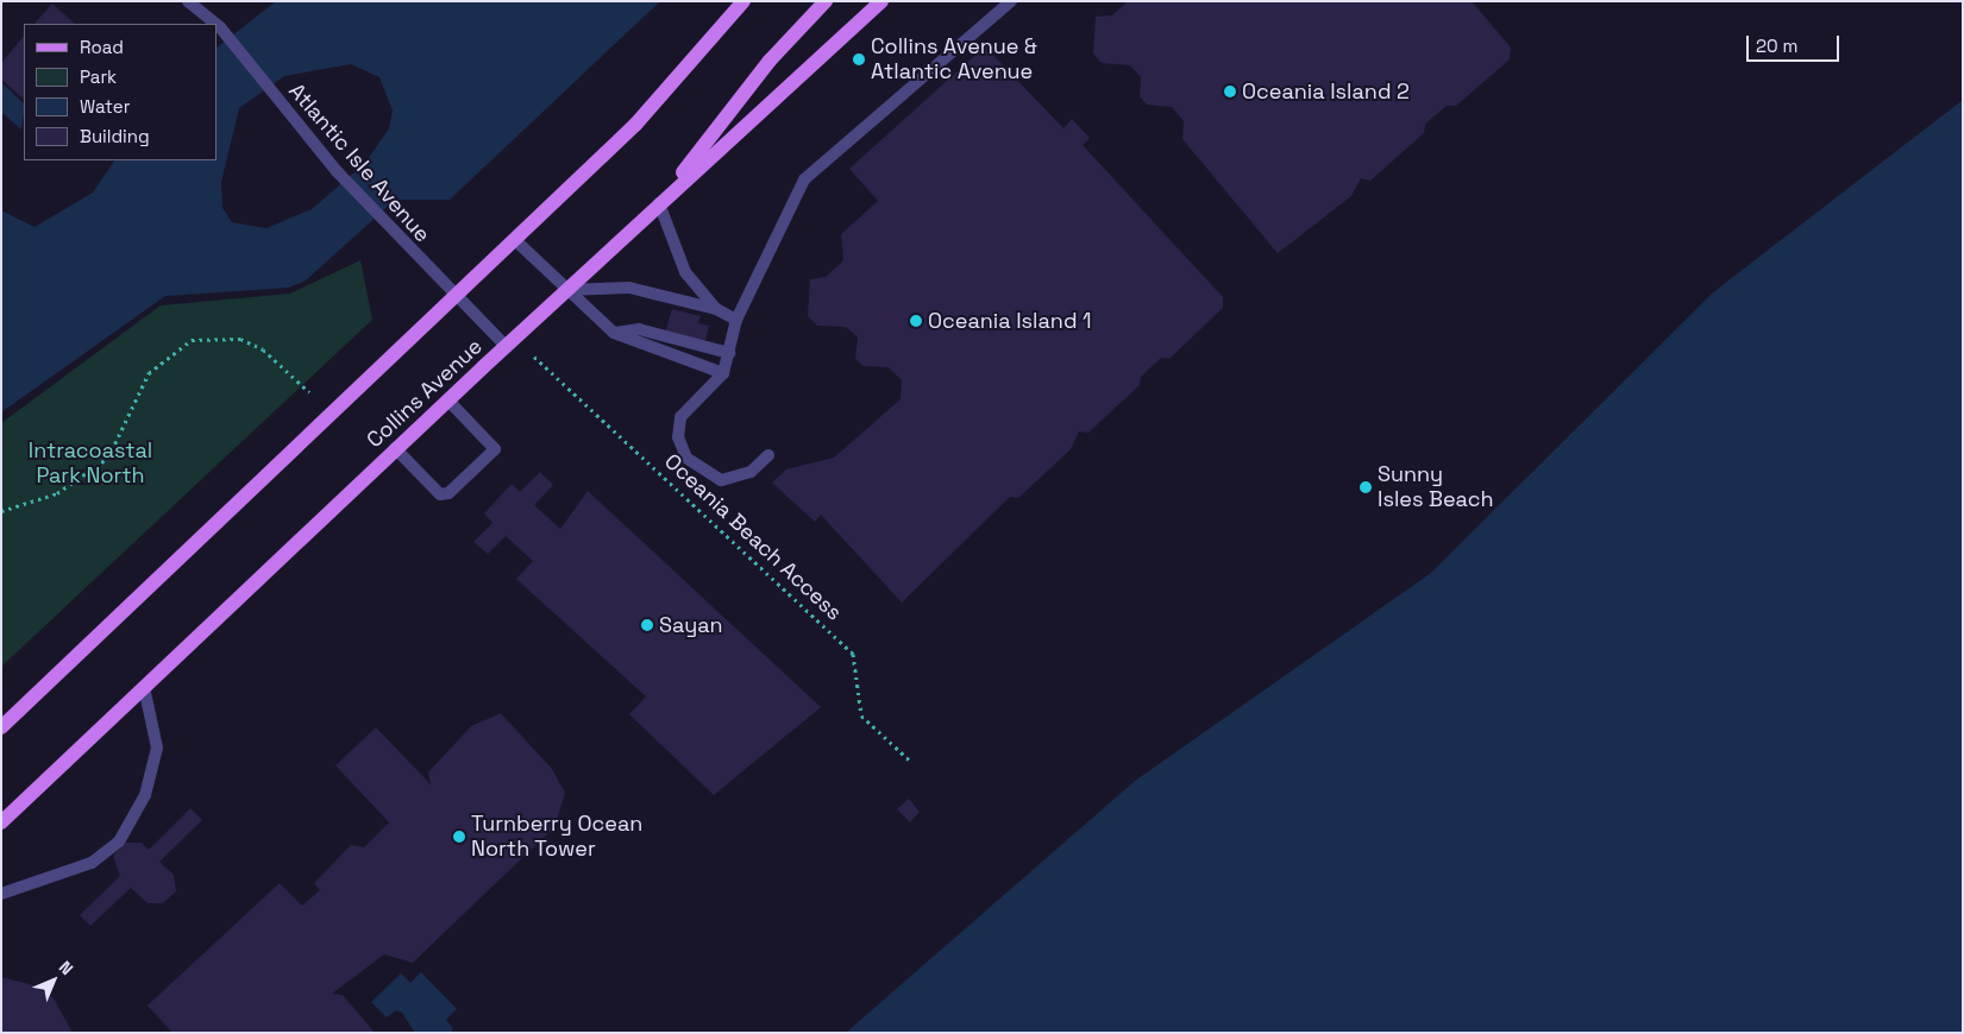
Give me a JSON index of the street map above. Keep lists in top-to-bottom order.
{
  "streets": {
    "main road": ["Collins Avenue"],
    "street": ["Atlantic Isle Avenue"],
    "path": ["Oceania Beach Access"]
  },
  "crossings": [
    ["Atlantic Isle Avenue", "Collins Avenue"]
  ],
  "parks": ["Intracoastal Park North"],
  "places": [
    "Collins Avenue & Atlantic Avenue",
    "Oceania Island 2",
    "Oceania Island 1",
    "Sunny Isles Beach",
    "Sayan",
    "Turnberry Ocean North Tower"
  ],
  "legend": [
    "Road",
    "Park",
    "Water",
    "Building"
  ],
  "scale_bar": "20 m",
  "north": "top right"
}
